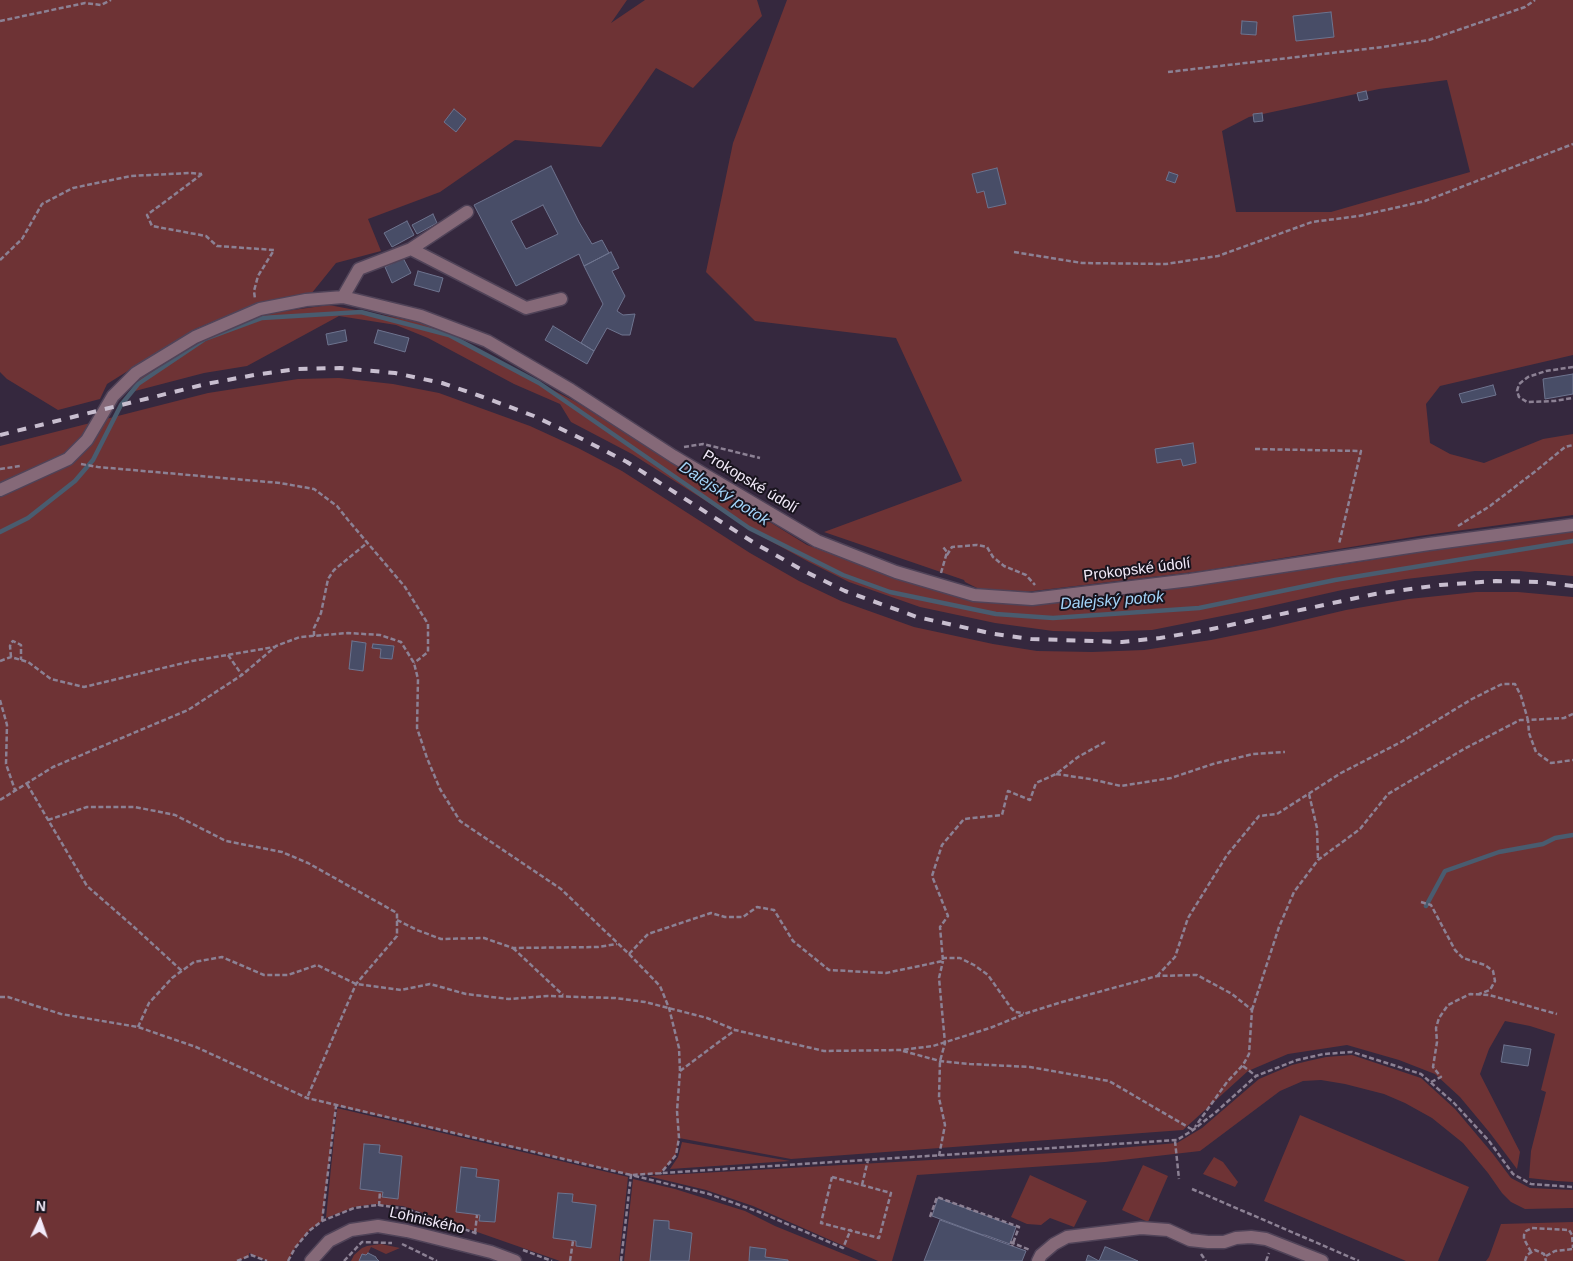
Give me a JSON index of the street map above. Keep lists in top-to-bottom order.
{
  "streets": {
    "street": ["Prokopské údolí", "Lohniského"]
  },
  "water": ["Dalejský potok"],
  "north": "top"
}
